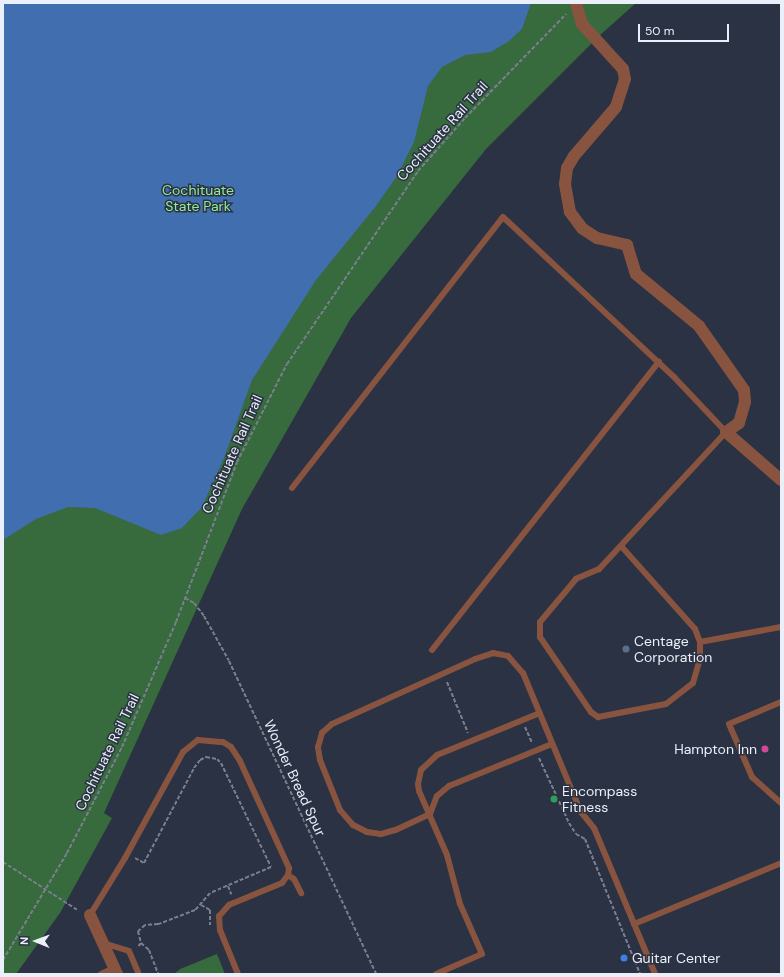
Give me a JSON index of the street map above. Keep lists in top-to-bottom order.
{
  "streets": {
    "path": ["Cochituate Rail Trail", "Wonder Bread Spur"]
  },
  "crossings": [
    ["Cochituate Rail Trail", "Wonder Bread Spur"]
  ],
  "parks": ["Cochituate State Park"],
  "places": [
    "Centage Corporation",
    "Hampton Inn",
    "Encompass Fitness",
    "Guitar Center"
  ],
  "scale_bar": "50 m",
  "north": "left"
}
